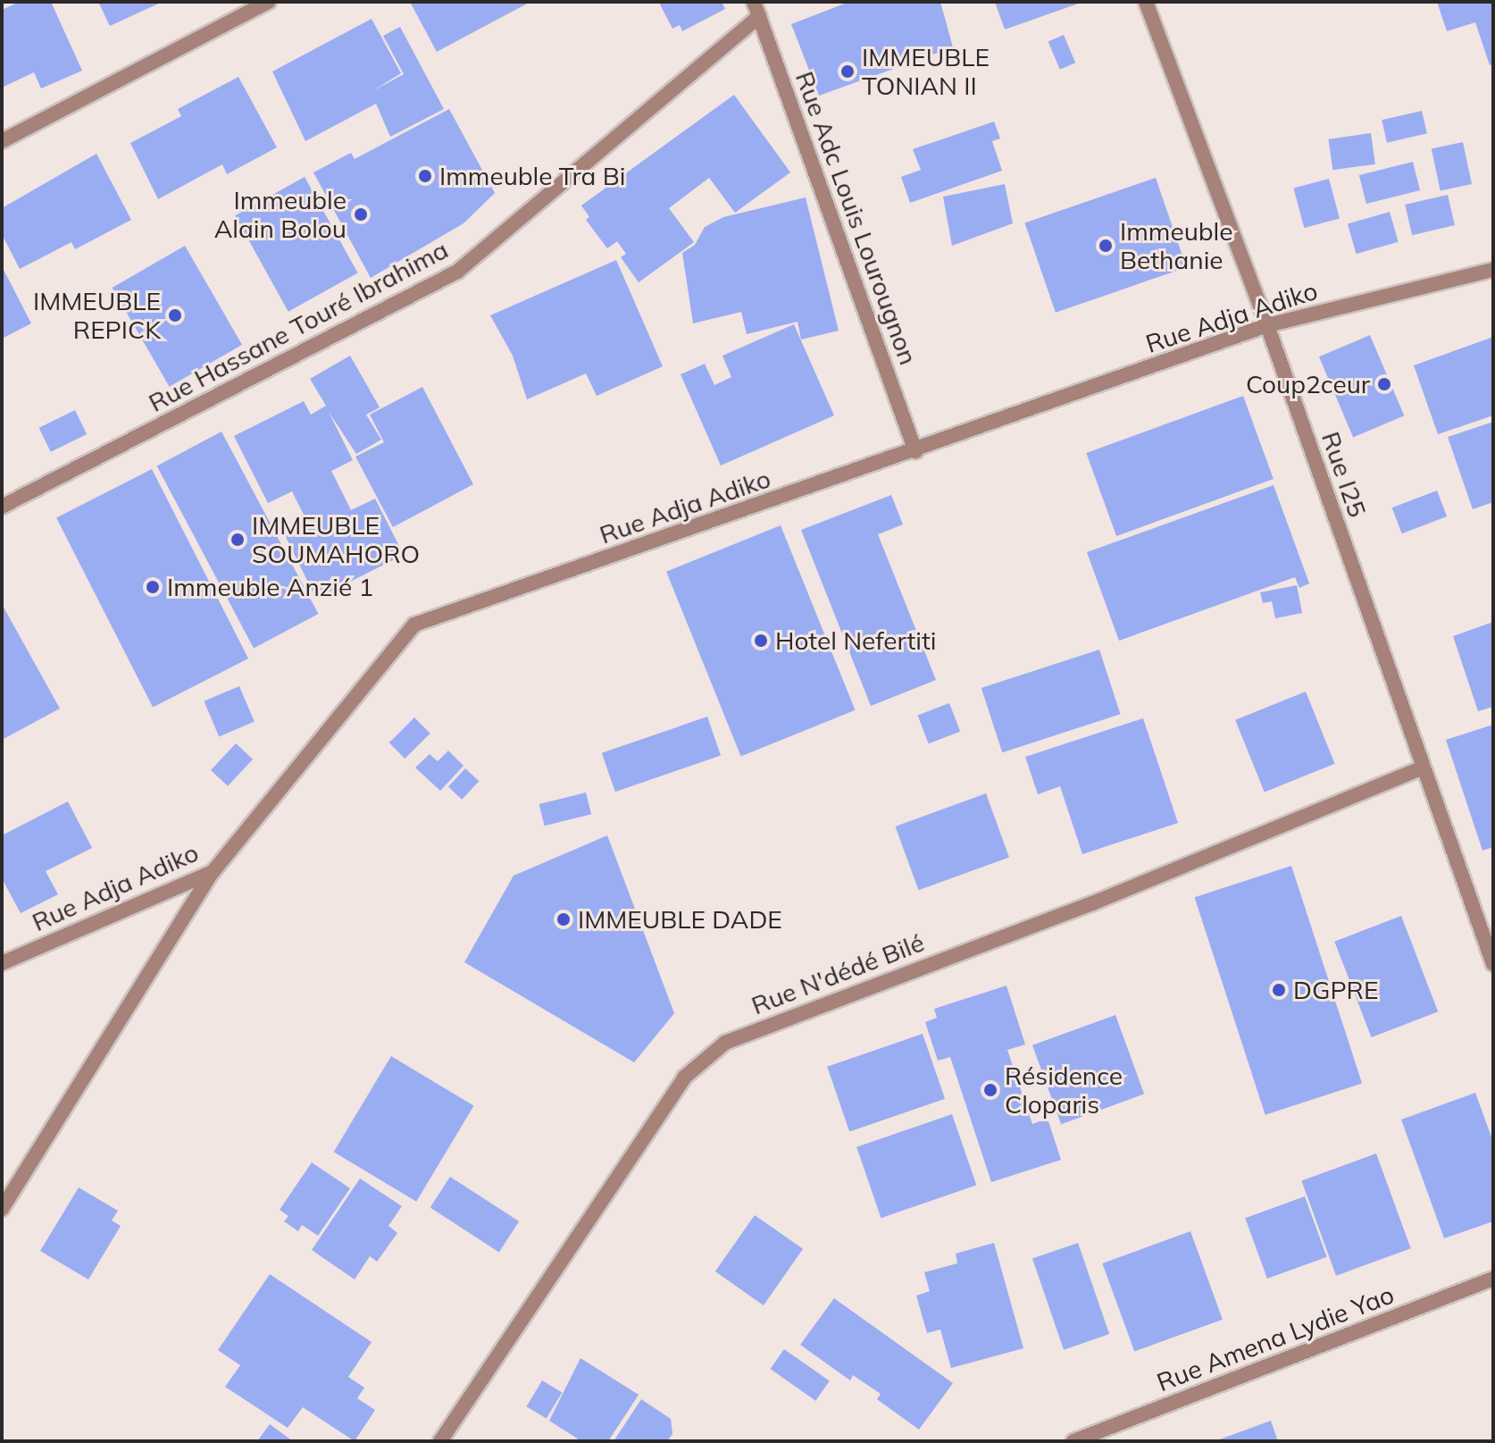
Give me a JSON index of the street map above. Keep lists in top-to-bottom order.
{
  "streets": {
    "street": [
      "Rue Adc Louis Lourougnon",
      "Rue Adja Adiko",
      "Rue Hassane Touré Ibrahima",
      "Rue I25",
      "Rue N'dédé Bilé",
      "Rue Amena Lydie Yao"
    ]
  },
  "crossings": [
    ["Rue Adc Louis Lourougnon", "Rue Adja Adiko"],
    ["Rue Adc Louis Lourougnon", "Rue Hassane Touré Ibrahima"],
    ["Rue Adja Adiko", "Rue I25"],
    ["Rue I25", "Rue N'dédé Bilé"]
  ],
  "places": [
    "IMMEUBLE TONIAN II",
    "Immeuble Tra Bi",
    "Immeuble Alain Bolou",
    "Immeuble Bethanie",
    "IMMEUBLE REPICK",
    "Coup2ceur",
    "IMMEUBLE SOUMAHORO",
    "Immeuble Anzié 1",
    "Hotel Nefertiti",
    "IMMEUBLE DADE",
    "DGPRE",
    "Résidence Cloparis"
  ]
}
